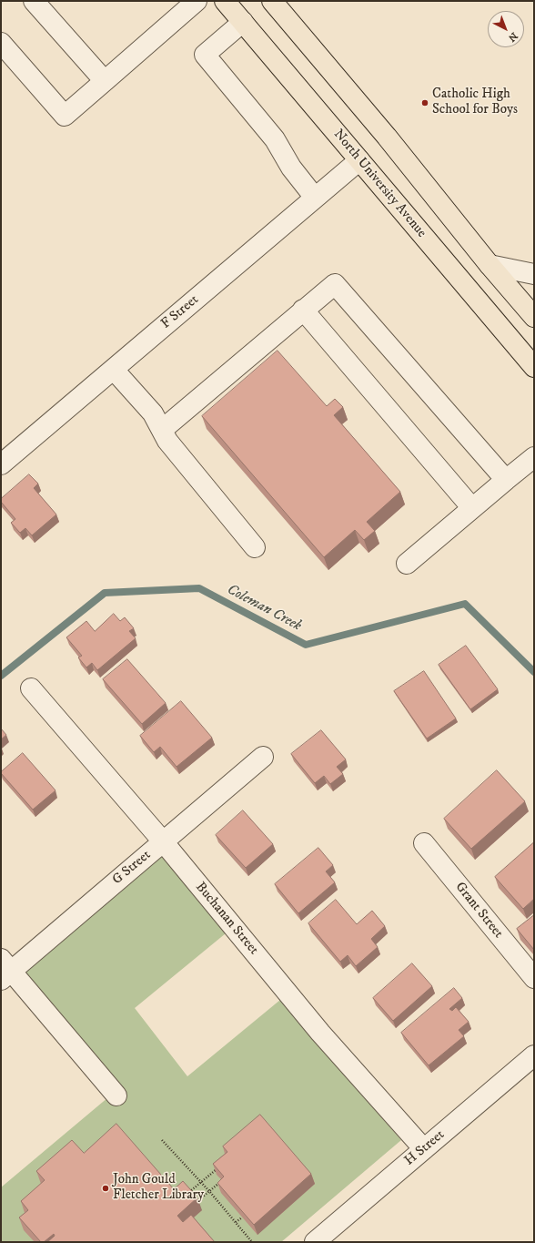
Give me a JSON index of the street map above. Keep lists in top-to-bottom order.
{
  "streets": {
    "main road": ["North University Avenue"],
    "street": [
      "F Street",
      "G Street",
      "Grant Street",
      "Buchanan Street",
      "H Street"
    ]
  },
  "crossings": [
    ["North University Avenue", "F Street"],
    ["G Street", "Buchanan Street"],
    ["Buchanan Street", "H Street"]
  ],
  "water": ["Coleman Creek"],
  "places": ["Catholic High School for Boys", "John Gould Fletcher Library"],
  "north": "bottom right"
}
